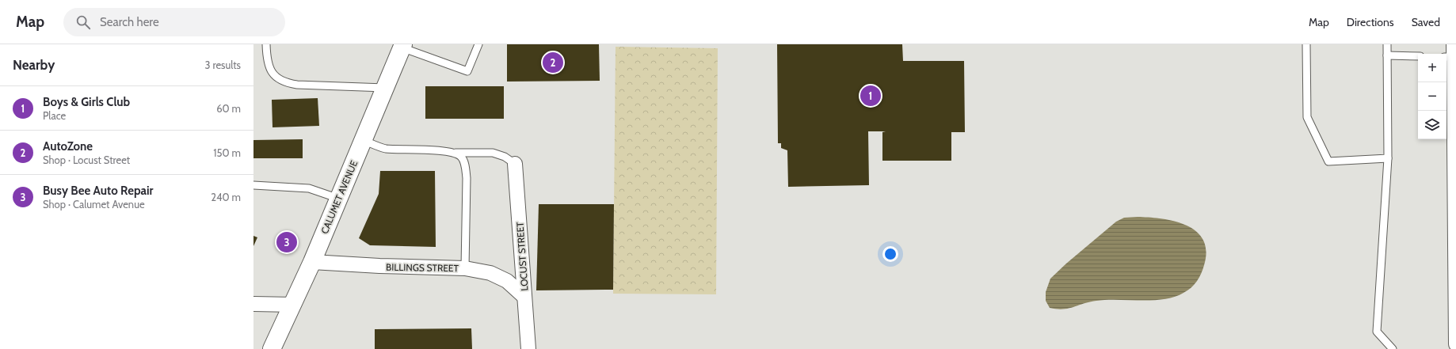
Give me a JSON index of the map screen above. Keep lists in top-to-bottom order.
{
  "streets": {
    "main road": ["CALUMET AVENUE"],
    "street": ["LOCUST STREET", "BILLINGS STREET"]
  },
  "crossings": [
    ["CALUMET AVENUE", "BILLINGS STREET"],
    ["LOCUST STREET", "BILLINGS STREET"]
  ],
  "page": {
    "header": "Map",
    "search": "Search here",
    "nav": ["Map", "Directions", "Saved"],
    "heading": ["Nearby", "3 results"],
    "pins": ["2", "1", "3"],
    "map_buttons": ["+", "−"],
    "list": [
      {
        "mark": "1",
        "name": "Boys & Girls Club",
        "note": "Place",
        "value": "60 m"
      },
      {
        "mark": "2",
        "name": "AutoZone",
        "note": "Shop · Locust Street",
        "value": "150 m"
      },
      {
        "mark": "3",
        "name": "Busy Bee Auto Repair",
        "note": "Shop · Calumet Avenue",
        "value": "240 m"
      }
    ]
  }
}
